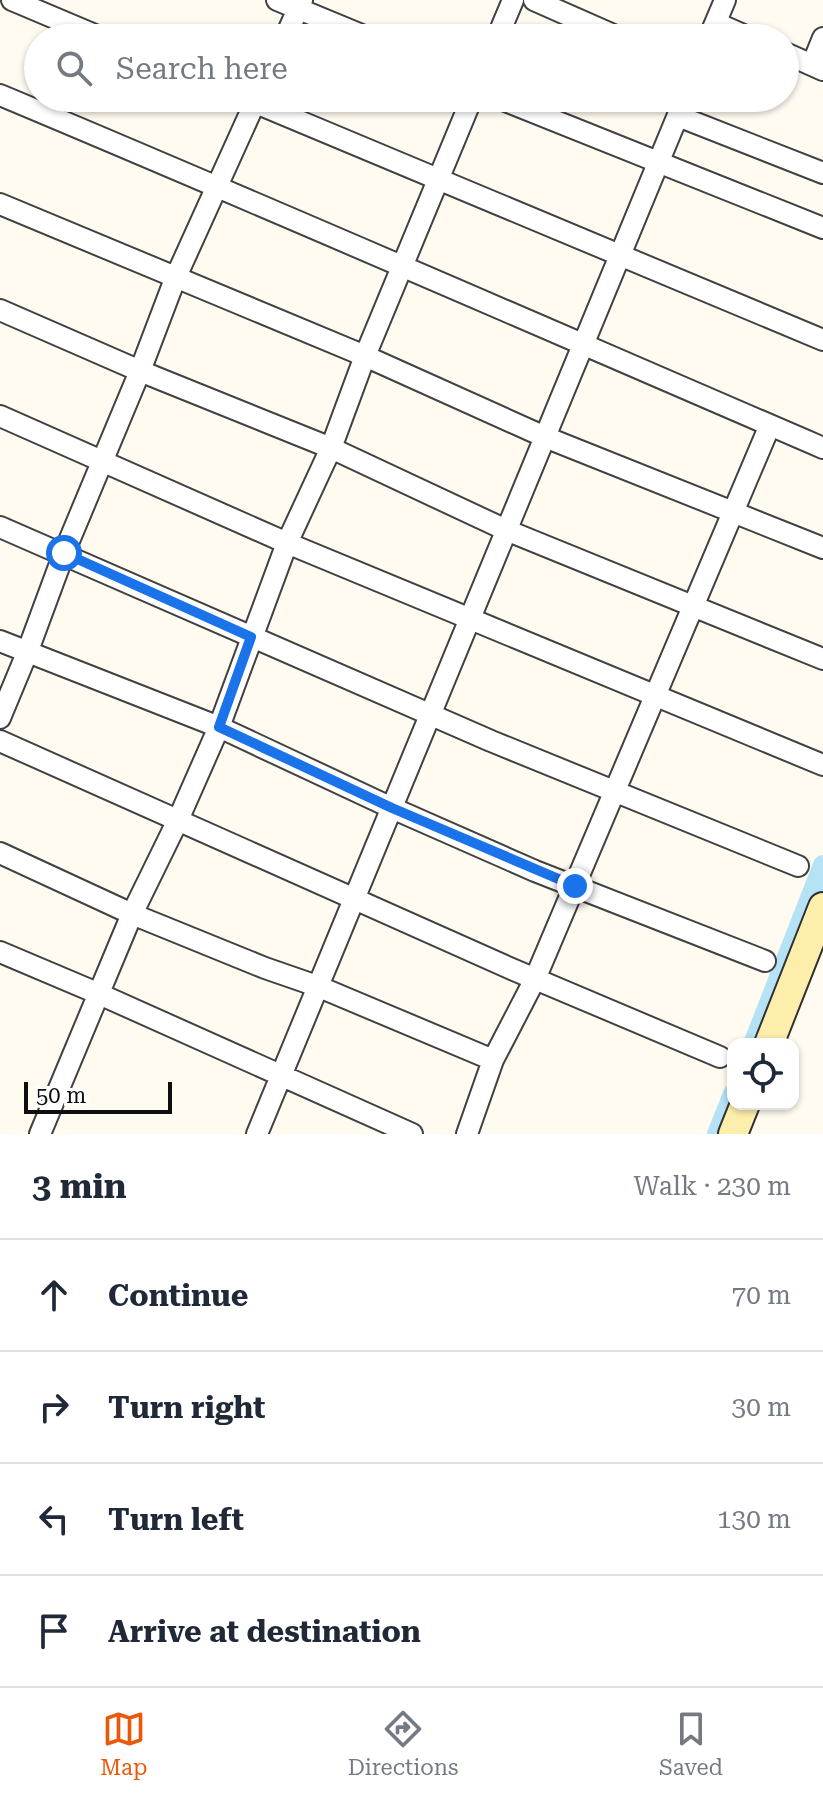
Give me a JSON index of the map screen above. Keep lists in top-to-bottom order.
{
  "scale_bar": "50 m",
  "page": {
    "search": "Search here",
    "scale": "50 m",
    "heading": ["3 min", "Walk · 230 m"],
    "list": [
      ["Continue", "70 m"],
      ["Turn right", "30 m"],
      ["Turn left", "130 m"],
      "Arrive at destination"
    ],
    "nav": ["Map", "Directions", "Saved"]
  }
}
